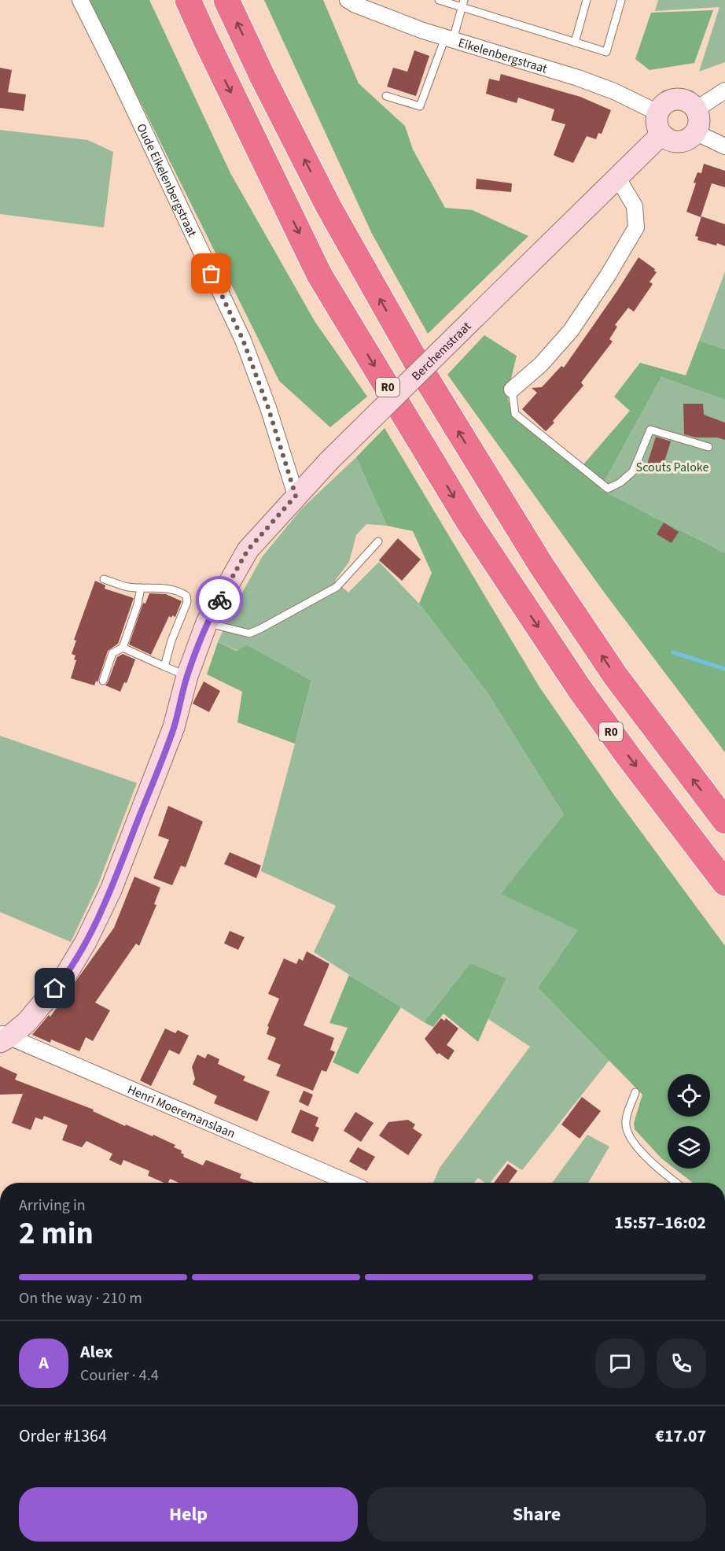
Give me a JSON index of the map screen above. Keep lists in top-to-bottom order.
{
  "streets": {
    "highway": ["R0"],
    "street": [
      "Eikelenbergstraat",
      "Oude Eikelenbergstraat",
      "Berchemstraat",
      "Henri Moeremanslaan"
    ]
  },
  "crossings": [
    ["Eikelenbergstraat", "Berchemstraat"],
    ["Oude Eikelenbergstraat", "Berchemstraat"],
    ["Berchemstraat", "Henri Moeremanslaan"]
  ],
  "parks": ["Scouts Paloke"],
  "page": {
    "heading": ["2 min", "Arriving in", "15:57–16:02"],
    "panel": [
      "Alex",
      "Courier · 4.4",
      "Order #1364",
      "€17.07"
    ],
    "bar": "On the way · 210 m",
    "round": "A",
    "buttons": ["Help", "Share"]
  }
}
